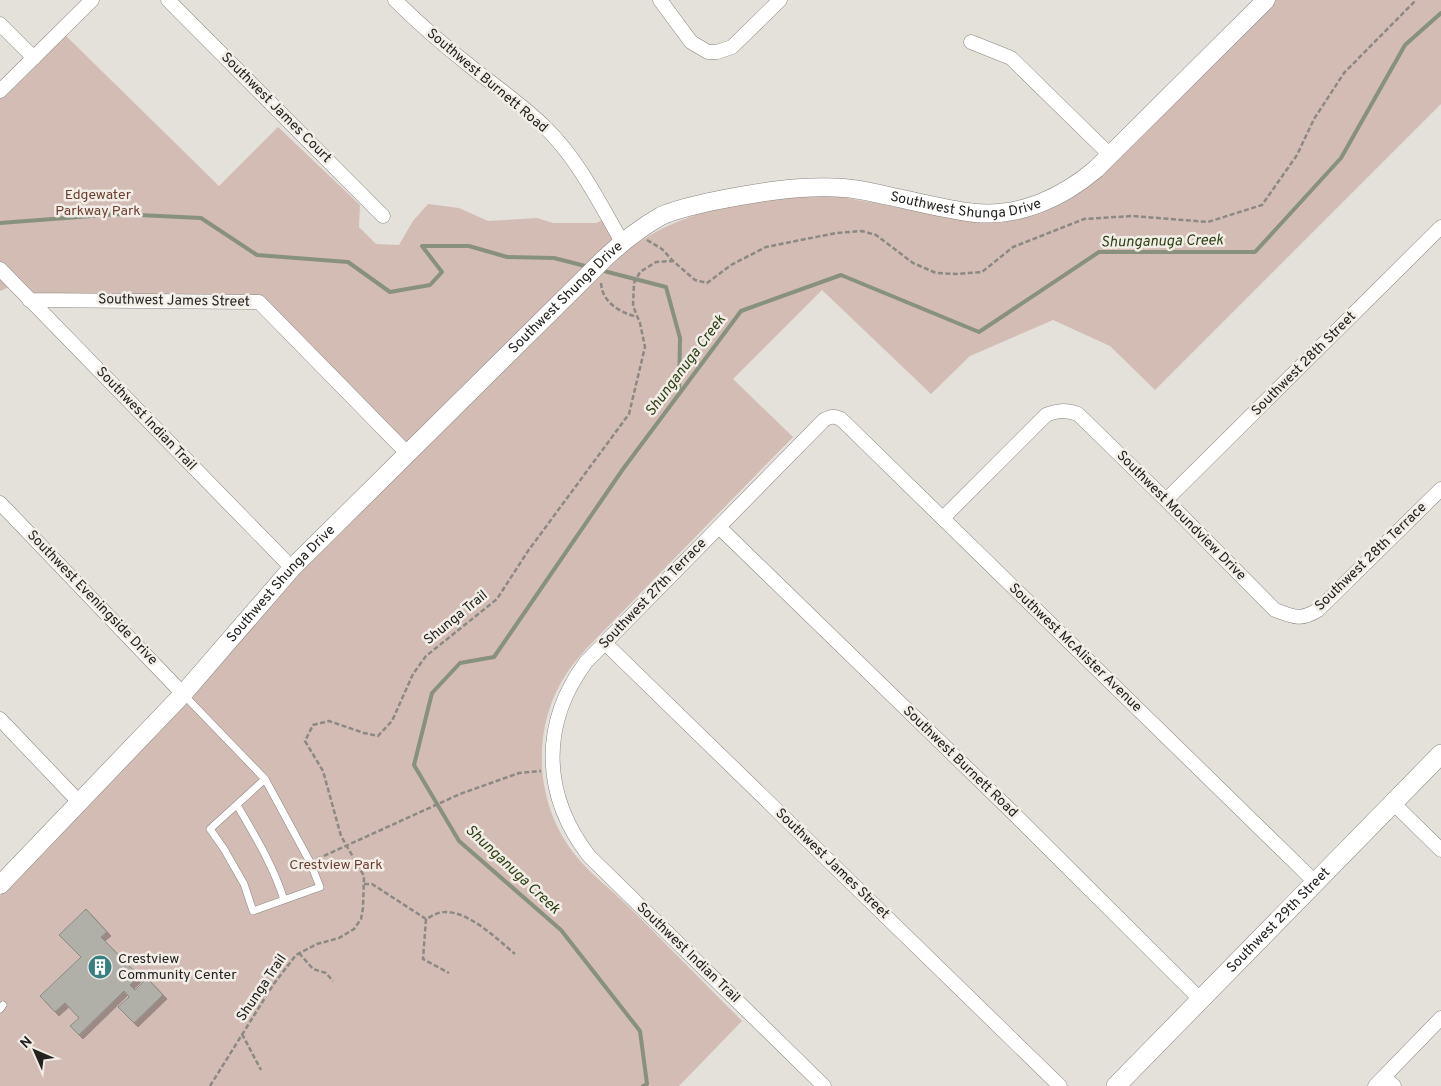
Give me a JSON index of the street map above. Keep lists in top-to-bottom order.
{
  "streets": {
    "main road": ["Southwest 29th Street"],
    "street": [
      "Southwest Burnett Road",
      "Southwest James Court",
      "Southwest Shunga Drive",
      "Southwest James Street",
      "Southwest 28th Street",
      "Southwest Indian Trail",
      "Southwest Moundview Drive",
      "Southwest 28th Terrace",
      "Southwest 27th Terrace",
      "Southwest Eveningside Drive",
      "Southwest McAlister Avenue"
    ],
    "path": ["Shunga Trail"]
  },
  "crossings": [
    ["Southwest Burnett Road", "Southwest Shunga Drive"],
    ["Southwest Burnett Road", "Southwest 27th Terrace"],
    ["Southwest Burnett Road", "Southwest 29th Street"],
    ["Southwest Shunga Drive", "Southwest James Street"],
    ["Southwest Shunga Drive", "Southwest Indian Trail"],
    ["Southwest Shunga Drive", "Southwest Eveningside Drive"],
    ["Southwest James Street", "Southwest Indian Trail"],
    ["Southwest James Street", "Southwest 27th Terrace"],
    ["Southwest 28th Street", "Southwest Moundview Drive"],
    ["Southwest Indian Trail", "Southwest 27th Terrace"],
    ["Southwest Moundview Drive", "Southwest 28th Terrace"],
    ["Southwest Moundview Drive", "Southwest McAlister Avenue"],
    ["Southwest 27th Terrace", "Southwest McAlister Avenue"],
    ["Southwest McAlister Avenue", "Southwest 29th Street"]
  ],
  "water": ["Shunganuga Creek"],
  "parks": ["Edgewater Parkway Park", "Crestview Park"],
  "places": {
    "building": ["Crestview Community Center"]
  },
  "north": "top left"
}
